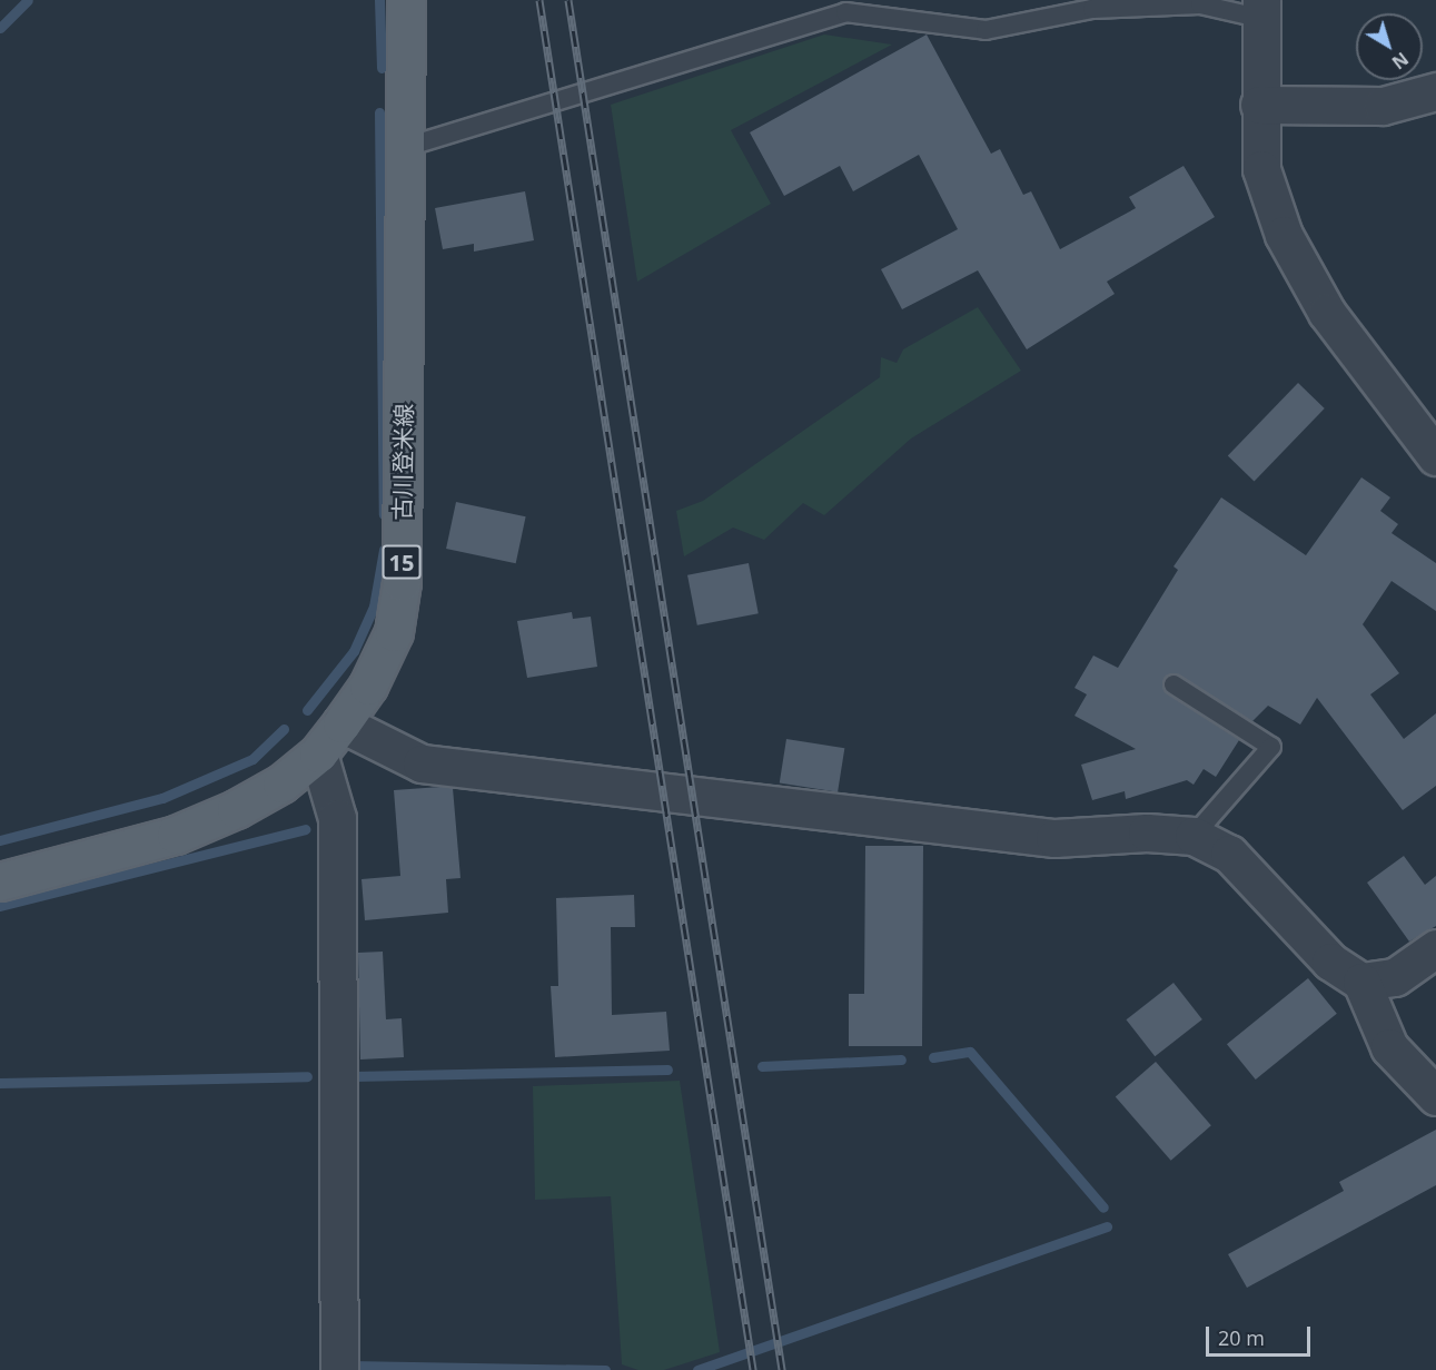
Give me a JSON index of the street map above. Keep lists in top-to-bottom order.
{
  "streets": {
    "main road": ["古川登米線", "15"]
  },
  "scale_bar": "20 m",
  "north": "bottom right"
}
